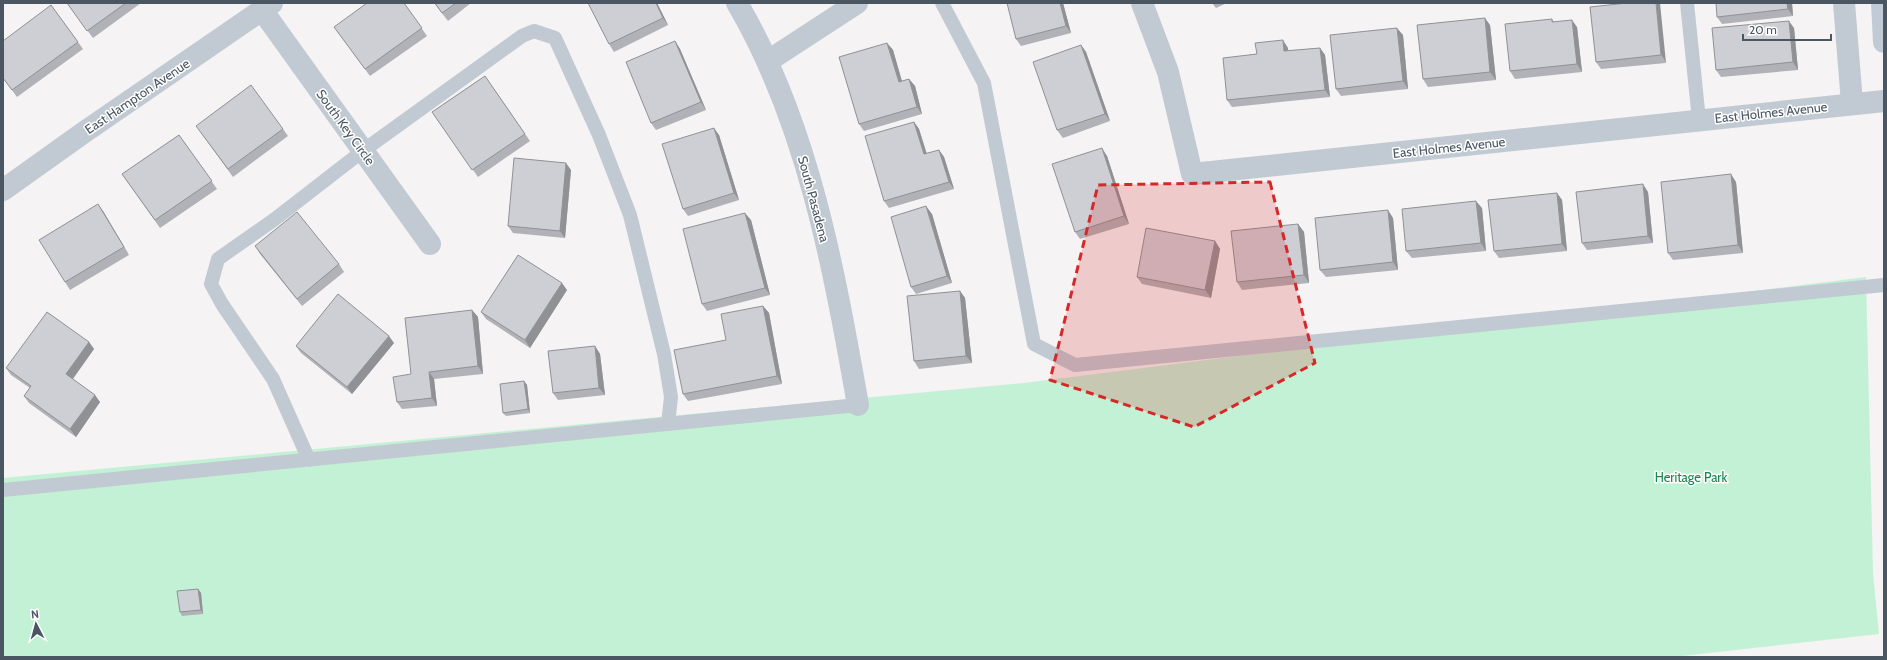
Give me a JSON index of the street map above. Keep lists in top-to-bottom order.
{
  "streets": {
    "street": [
      "East Hampton Avenue",
      "East Holmes Avenue",
      "South Key Circle",
      "South Pasadena"
    ]
  },
  "crossings": [
    ["East Hampton Avenue", "South Key Circle"]
  ],
  "parks": ["Heritage Park"],
  "scale_bar": "20 m",
  "north": "top"
}
